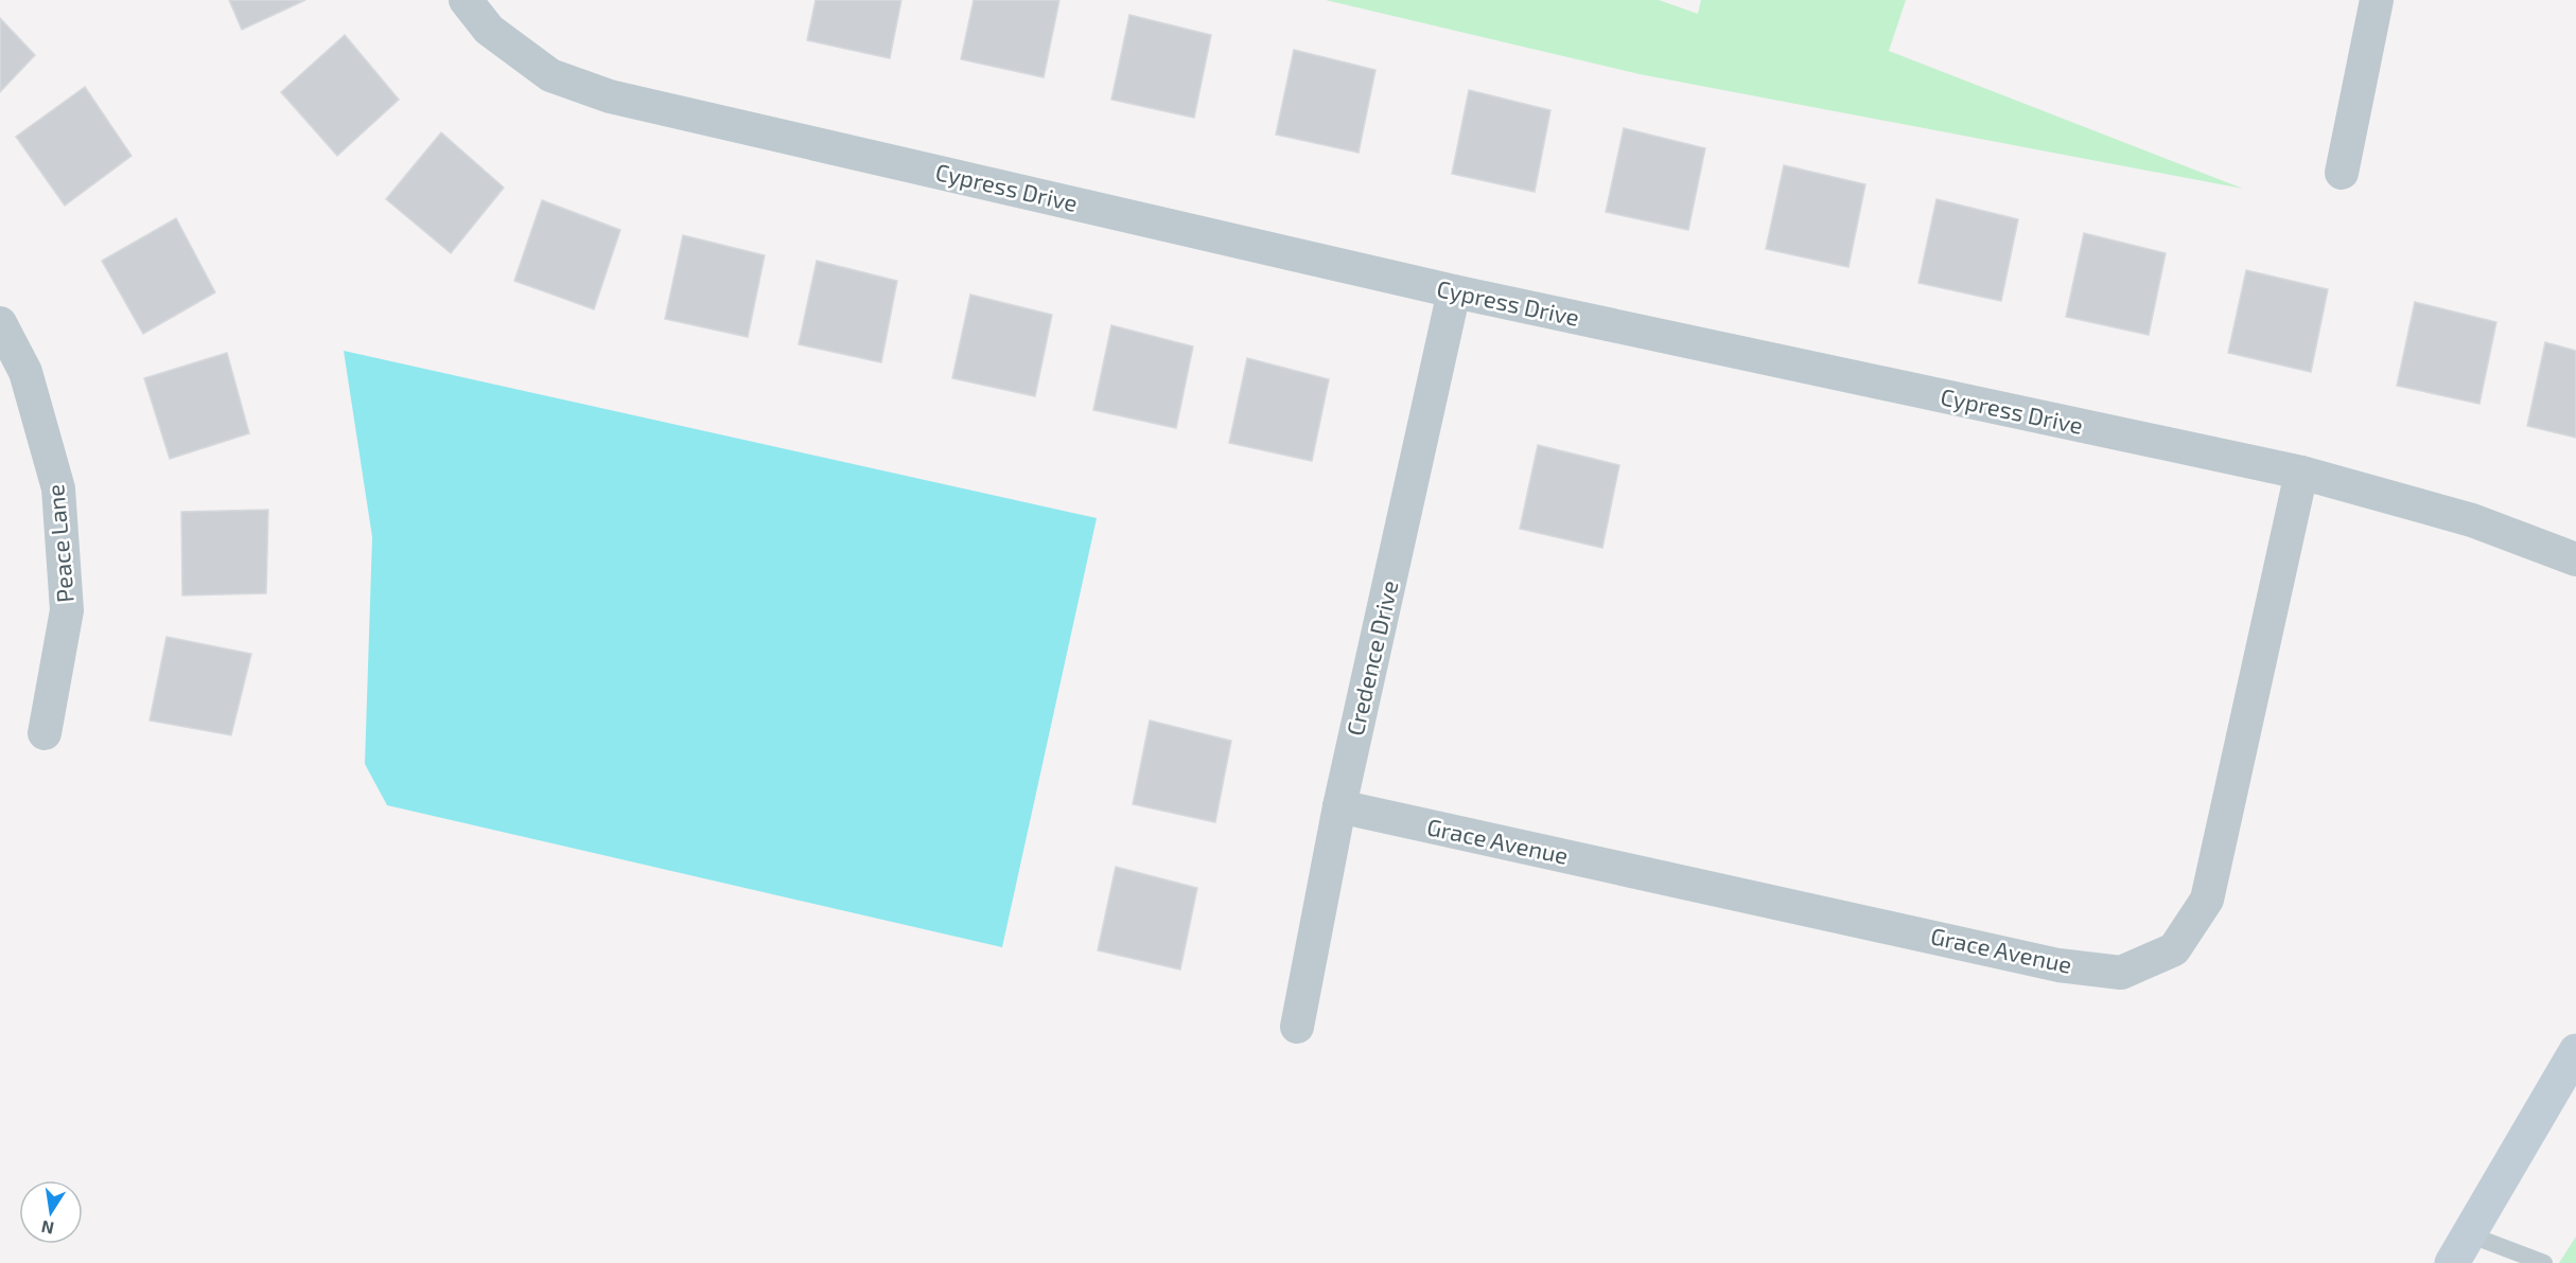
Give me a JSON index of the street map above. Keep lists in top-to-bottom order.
{
  "streets": {
    "street": [
      "Cypress Drive",
      "Peace Lane",
      "Credence Drive",
      "Grace Avenue"
    ]
  },
  "crossings": [
    ["Cypress Drive", "Credence Drive"],
    ["Cypress Drive", "Grace Avenue"],
    ["Credence Drive", "Grace Avenue"]
  ],
  "north": "bottom"
}
